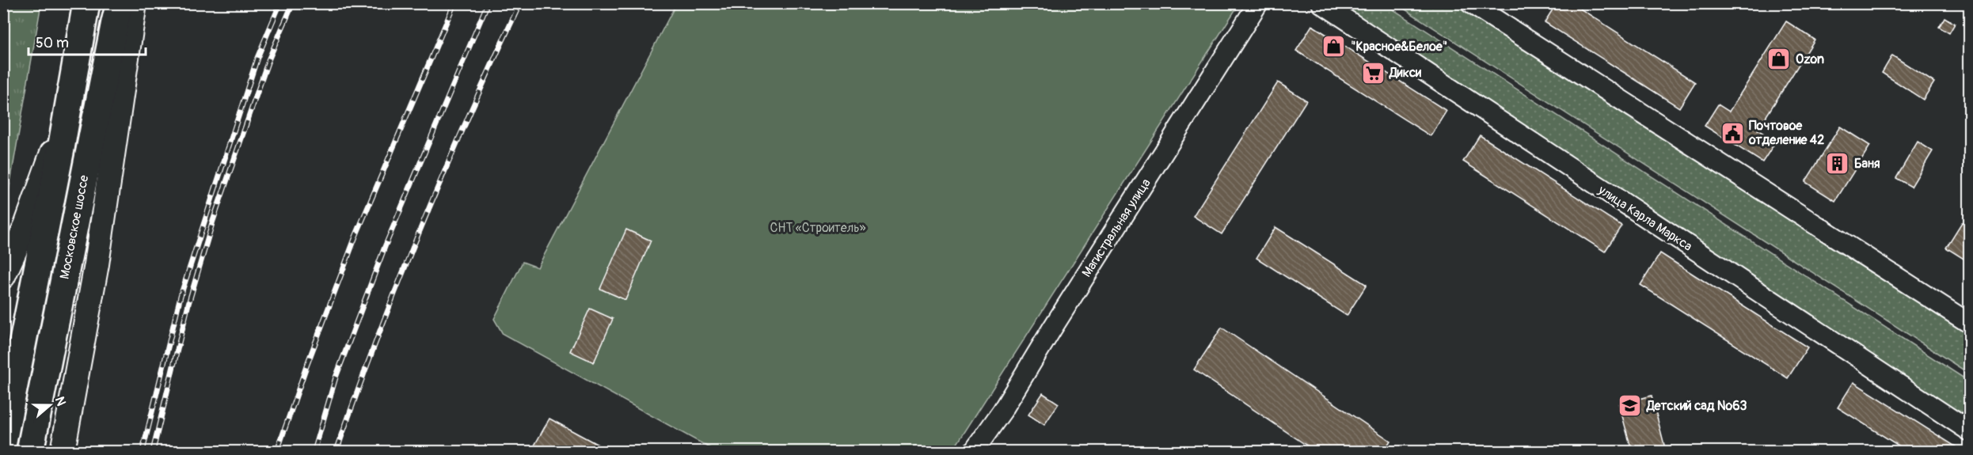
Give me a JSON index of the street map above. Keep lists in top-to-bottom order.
{
  "streets": {
    "highway": ["Московское шоссе"],
    "street": ["улица Карла Маркса", "Магистральная улица"]
  },
  "parks": ["СНТ «Строитель»"],
  "places": {
    "shop": ["\"Красное&Белое\"", "Ozon"],
    "supermarket": ["Дикси"],
    "public building": ["Почтовое отделение 42"],
    "building": ["Баня"],
    "school or university": ["Детский сад №63"]
  },
  "scale_bar": "50 m",
  "north": "right"
}
